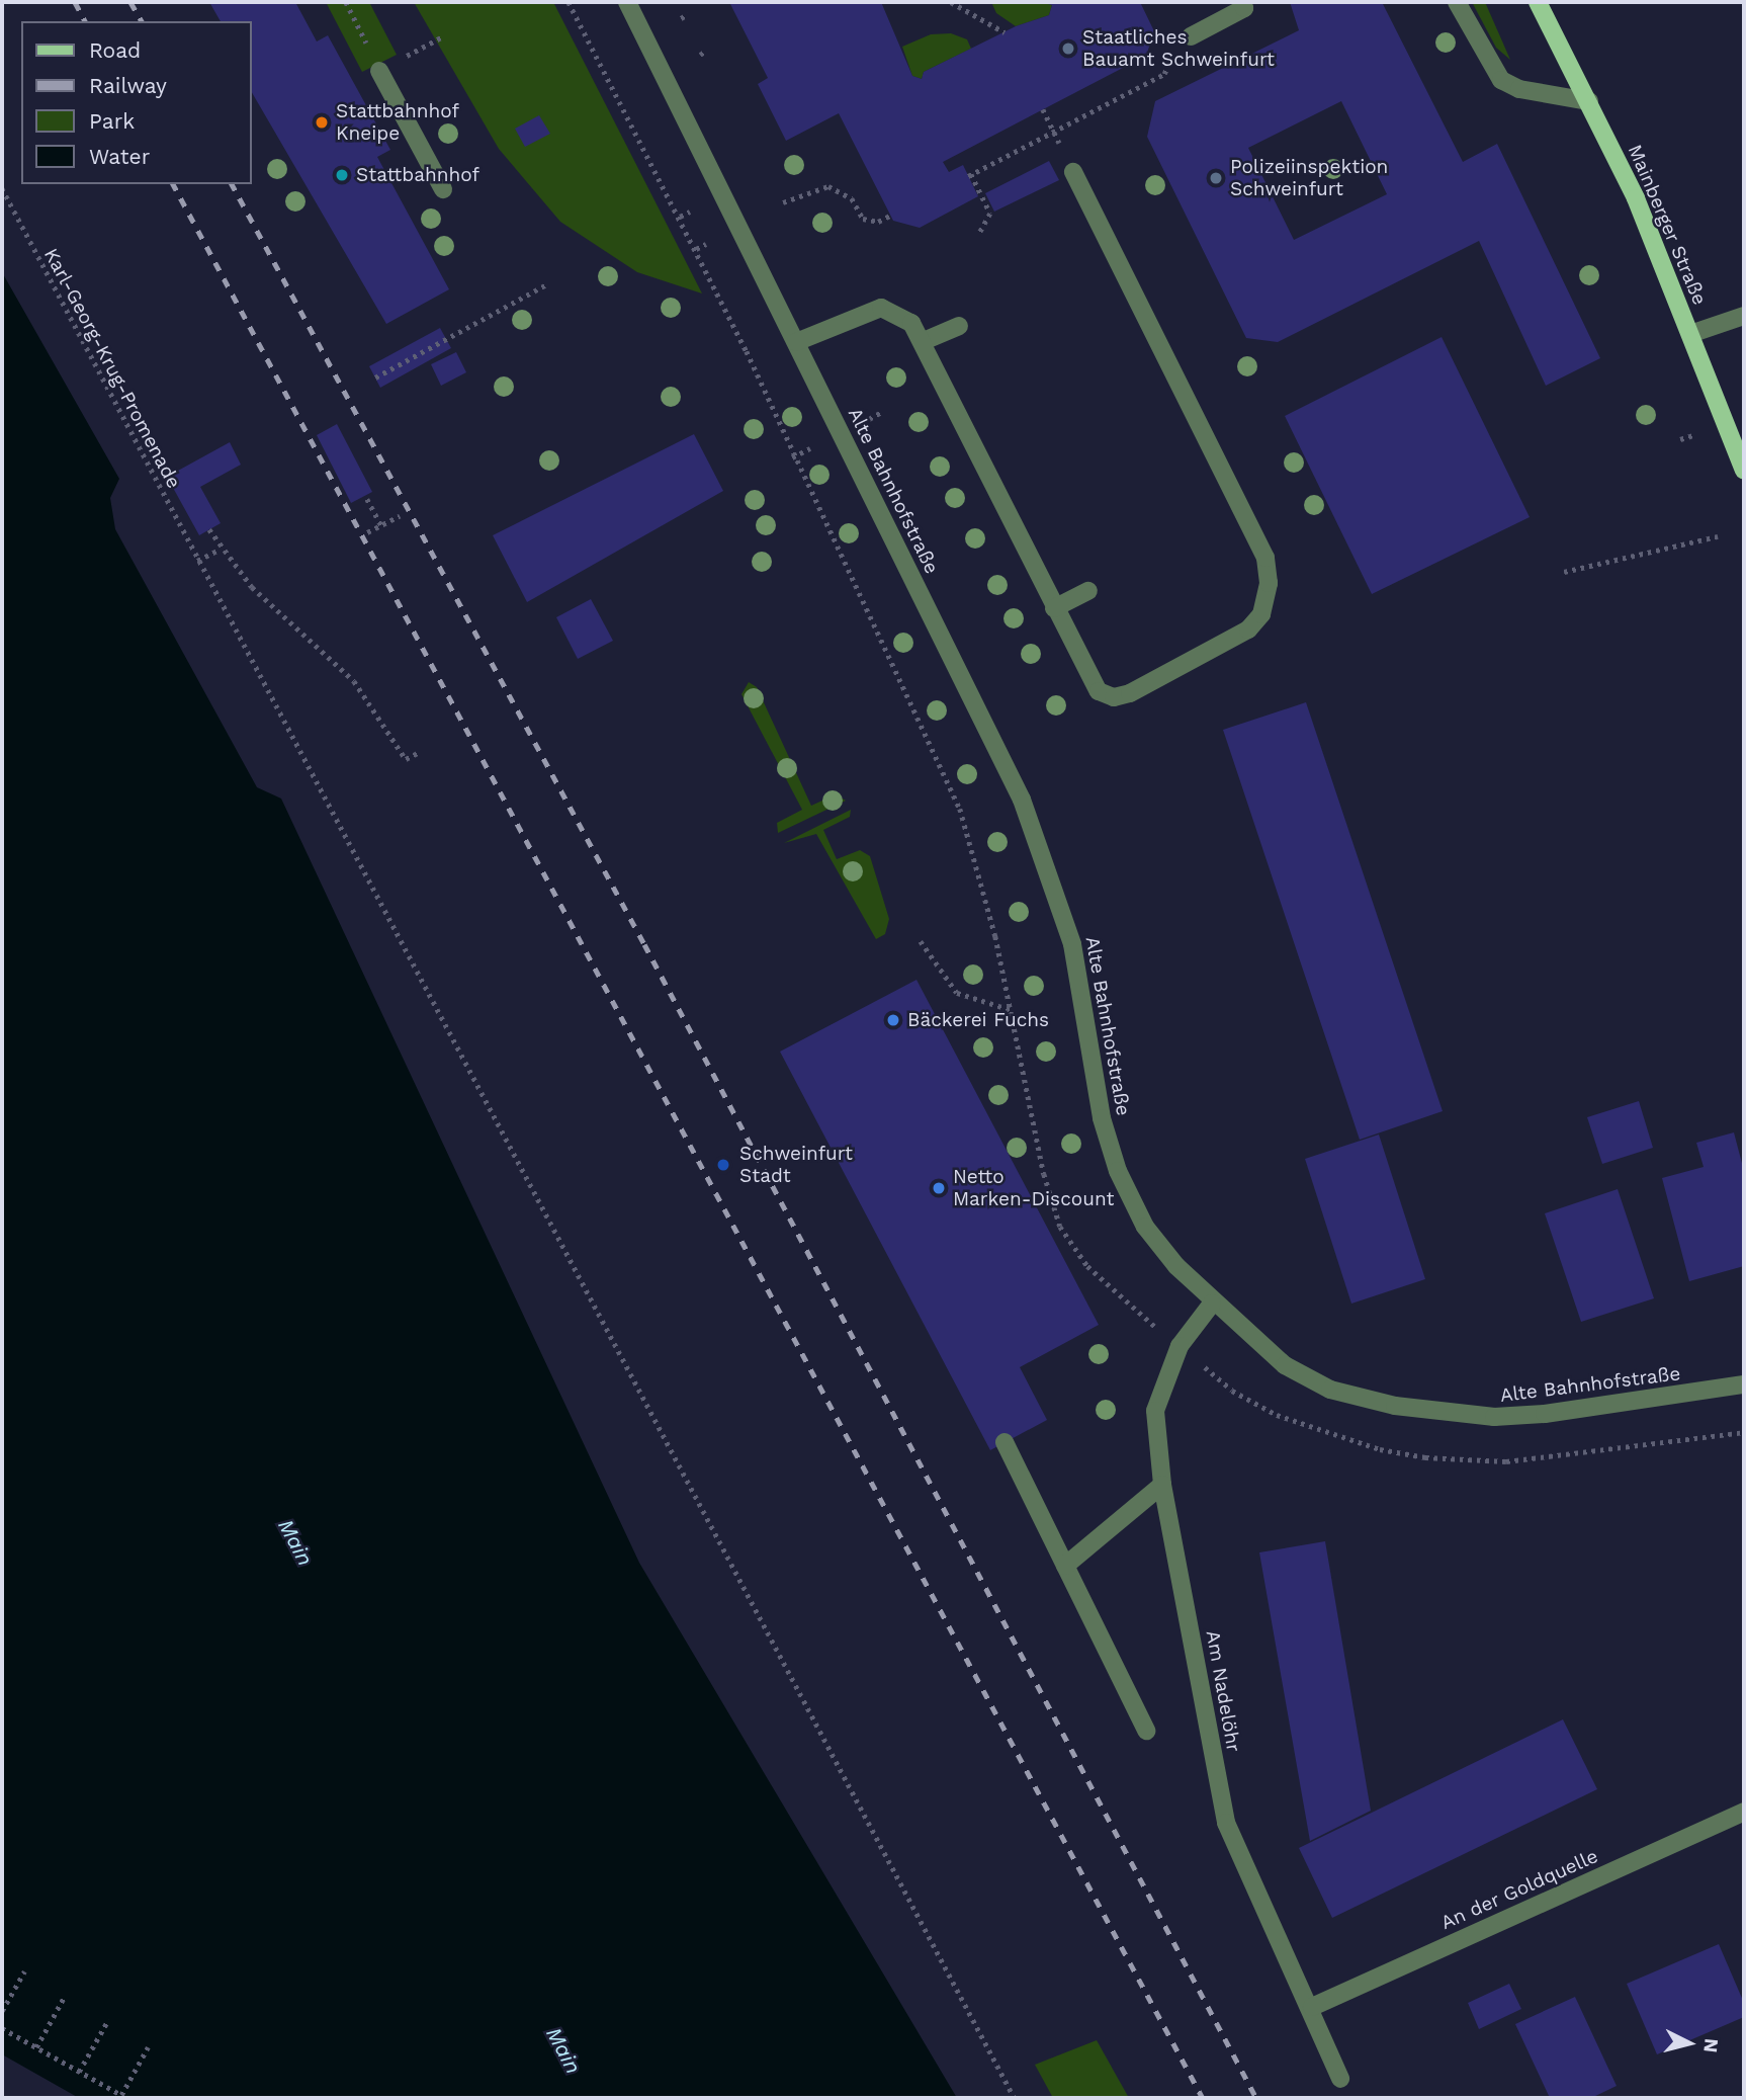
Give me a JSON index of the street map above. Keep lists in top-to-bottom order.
{
  "streets": {
    "main road": ["Mainberger Straße"],
    "street": ["Alte Bahnhofstraße", "Am Nadelöhr", "An der Goldquelle"],
    "path": ["Karl-Georg-Krug-Promenade"]
  },
  "crossings": [
    ["Alte Bahnhofstraße", "Am Nadelöhr"],
    ["Am Nadelöhr", "An der Goldquelle"]
  ],
  "water": ["Main"],
  "places": [
    "Staatliches Bauamt Schweinfurt",
    "Stattbahnhof Kneipe",
    "Stattbahnhof",
    "Polizeiinspektion Schweinfurt",
    "Bäckerei Fuchs",
    "Schweinfurt Stadt",
    "Netto Marken-Discount"
  ],
  "legend": [
    "Road",
    "Railway",
    "Park",
    "Water"
  ],
  "north": "right"
}
